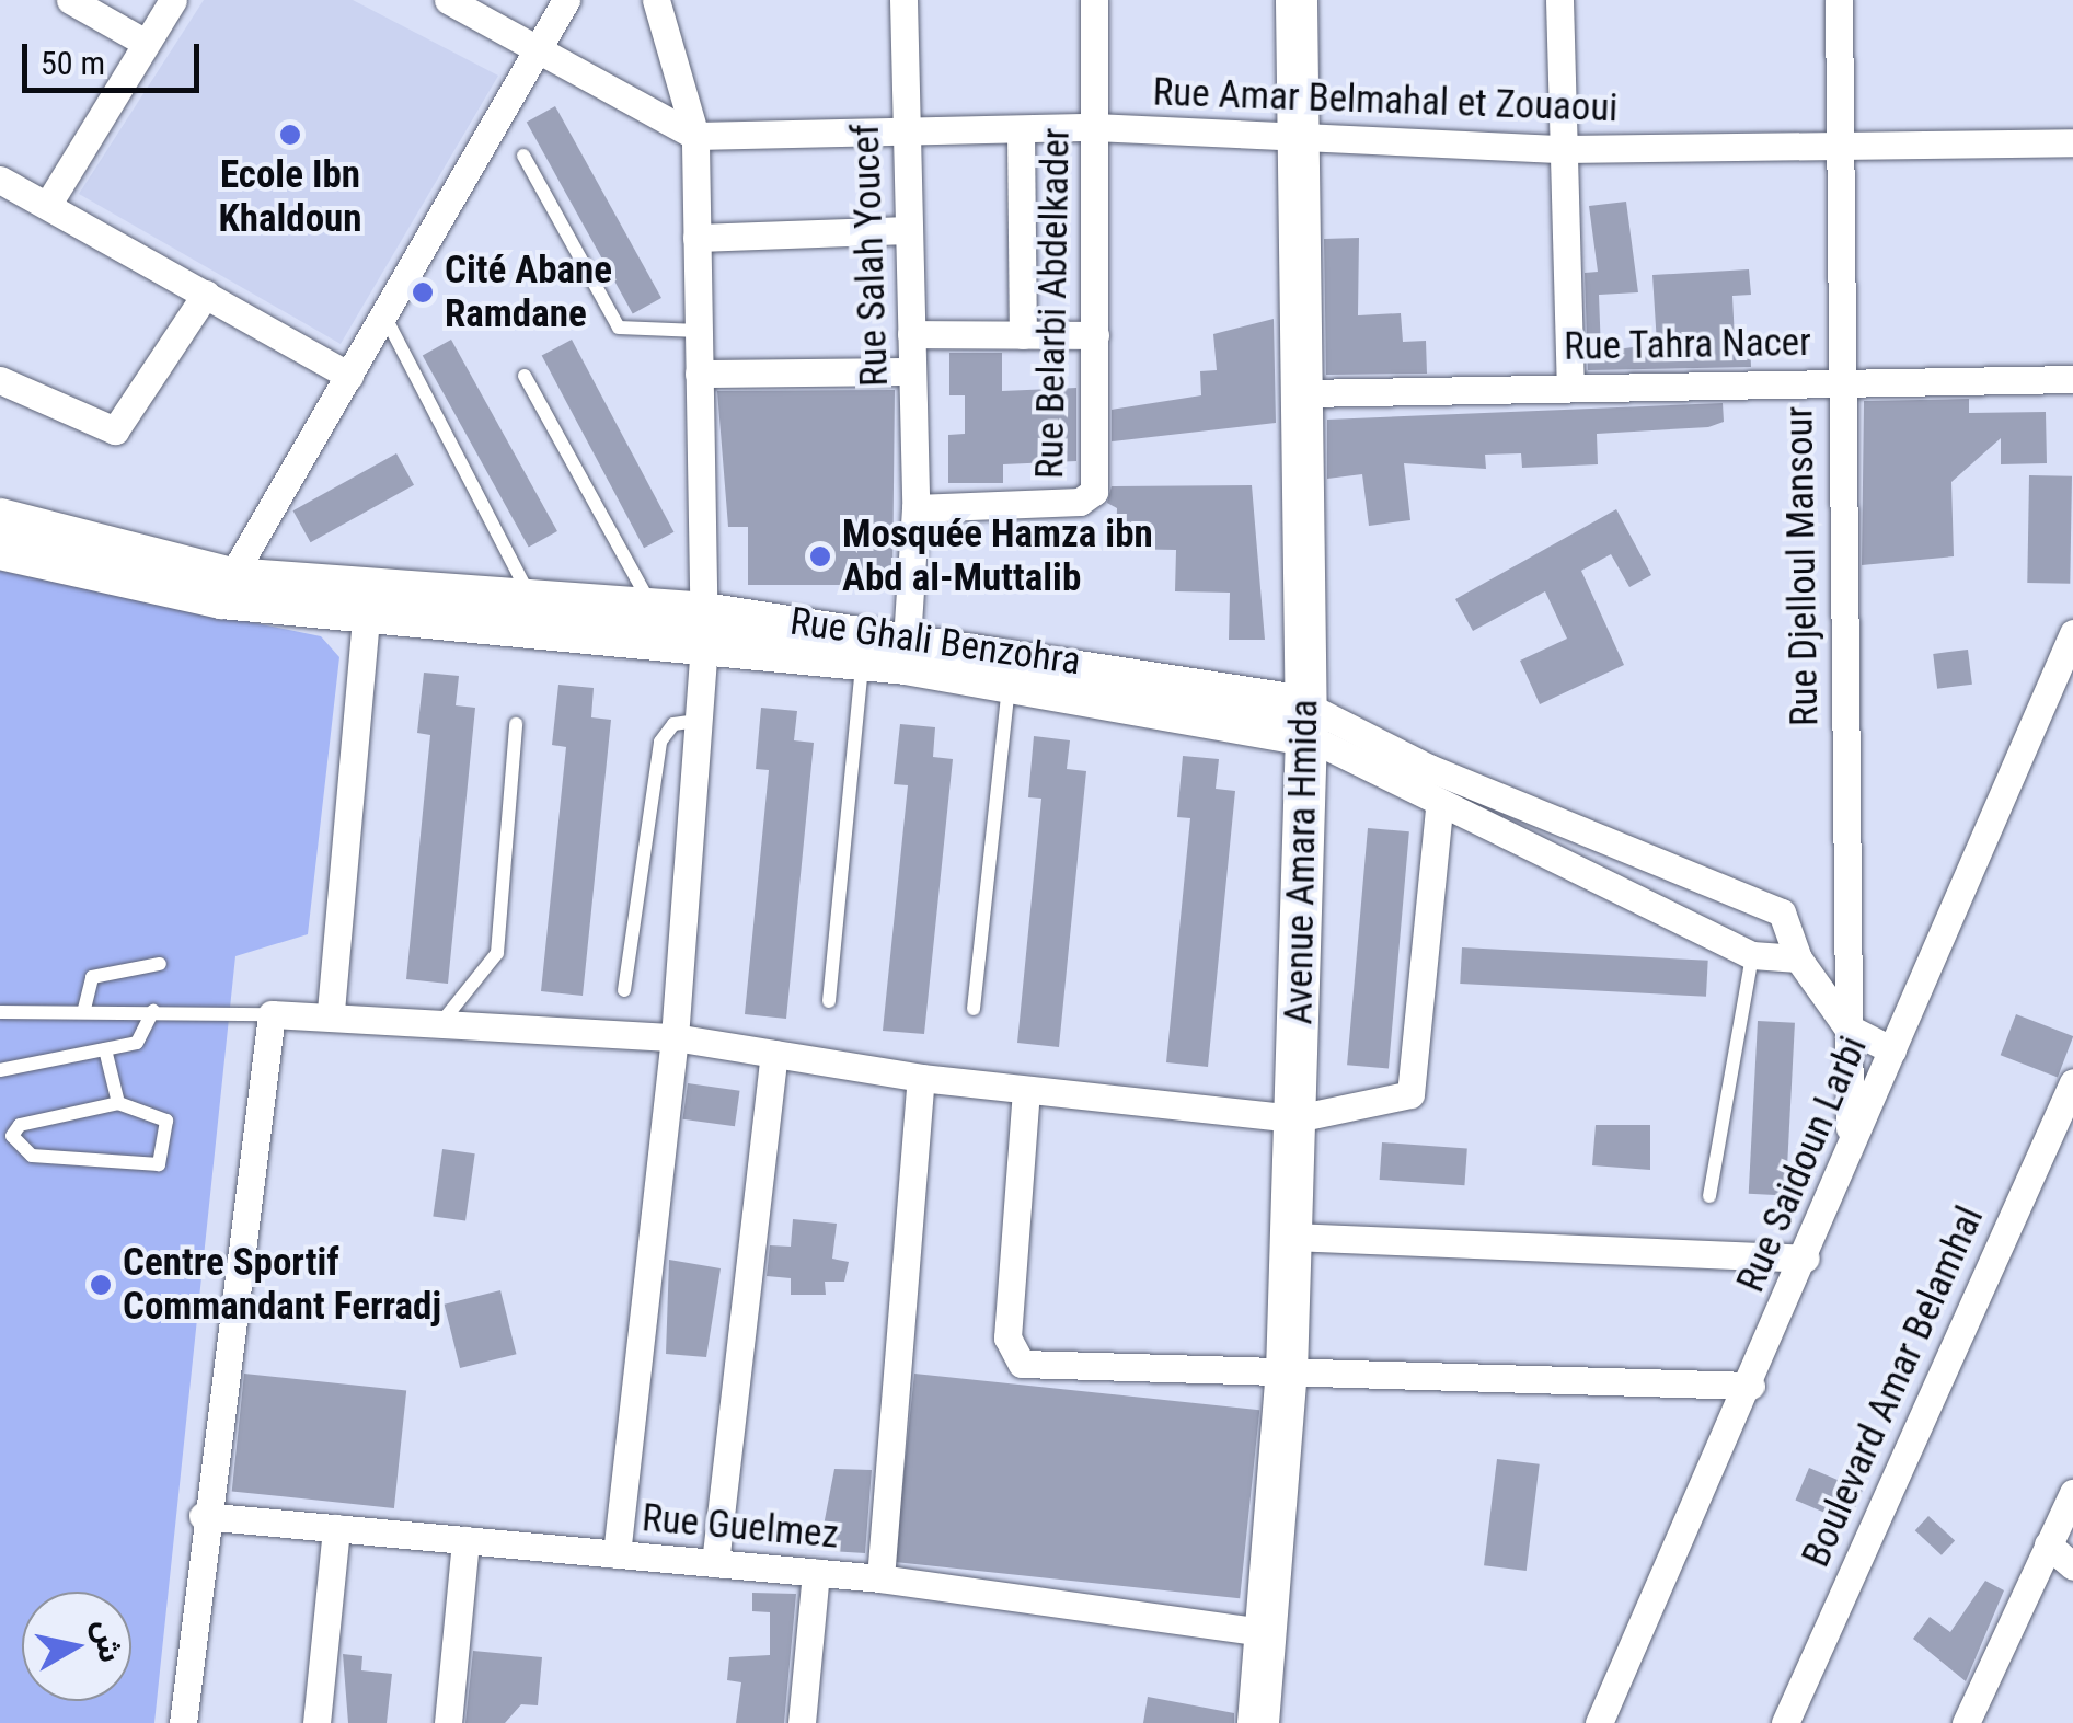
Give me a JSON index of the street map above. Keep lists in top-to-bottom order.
{
  "streets": {
    "main road": ["Rue Ghali Benzohra", "Avenue Amara Hmida"],
    "street": [
      "Rue Amar Belmahal et Zouaoui",
      "Rue Salah Youcef",
      "Rue Belarbi Abdelkader",
      "Rue Tahra Nacer",
      "Rue Djelloul Mansour",
      "Rue Saidoun Larbi",
      "Boulevard Amar Belamhal",
      "Rue Guelmez"
    ]
  },
  "crossings": [
    ["Rue Amar Belmahal et Zouaoui", "Rue Salah Youcef"],
    ["Rue Amar Belmahal et Zouaoui", "Rue Belarbi Abdelkader"],
    ["Rue Amar Belmahal et Zouaoui", "Rue Djelloul Mansour"],
    ["Rue Amar Belmahal et Zouaoui", "Avenue Amara Hmida"],
    ["Rue Salah Youcef", "Rue Belarbi Abdelkader"],
    ["Rue Salah Youcef", "Rue Ghali Benzohra"],
    ["Rue Tahra Nacer", "Rue Djelloul Mansour"],
    ["Rue Tahra Nacer", "Avenue Amara Hmida"],
    ["Rue Djelloul Mansour", "Rue Ghali Benzohra"],
    ["Rue Djelloul Mansour", "Rue Saidoun Larbi"],
    ["Rue Ghali Benzohra", "Avenue Amara Hmida"],
    ["Avenue Amara Hmida", "Rue Guelmez"]
  ],
  "places": [
    "Ecole Ibn Khaldoun",
    "Cité Abane Ramdane",
    "Mosquée Hamza ibn Abd al-Muttalib",
    "Centre Sportif Commandant Ferradj"
  ],
  "scale_bar": "50 m",
  "north": "right"
}
